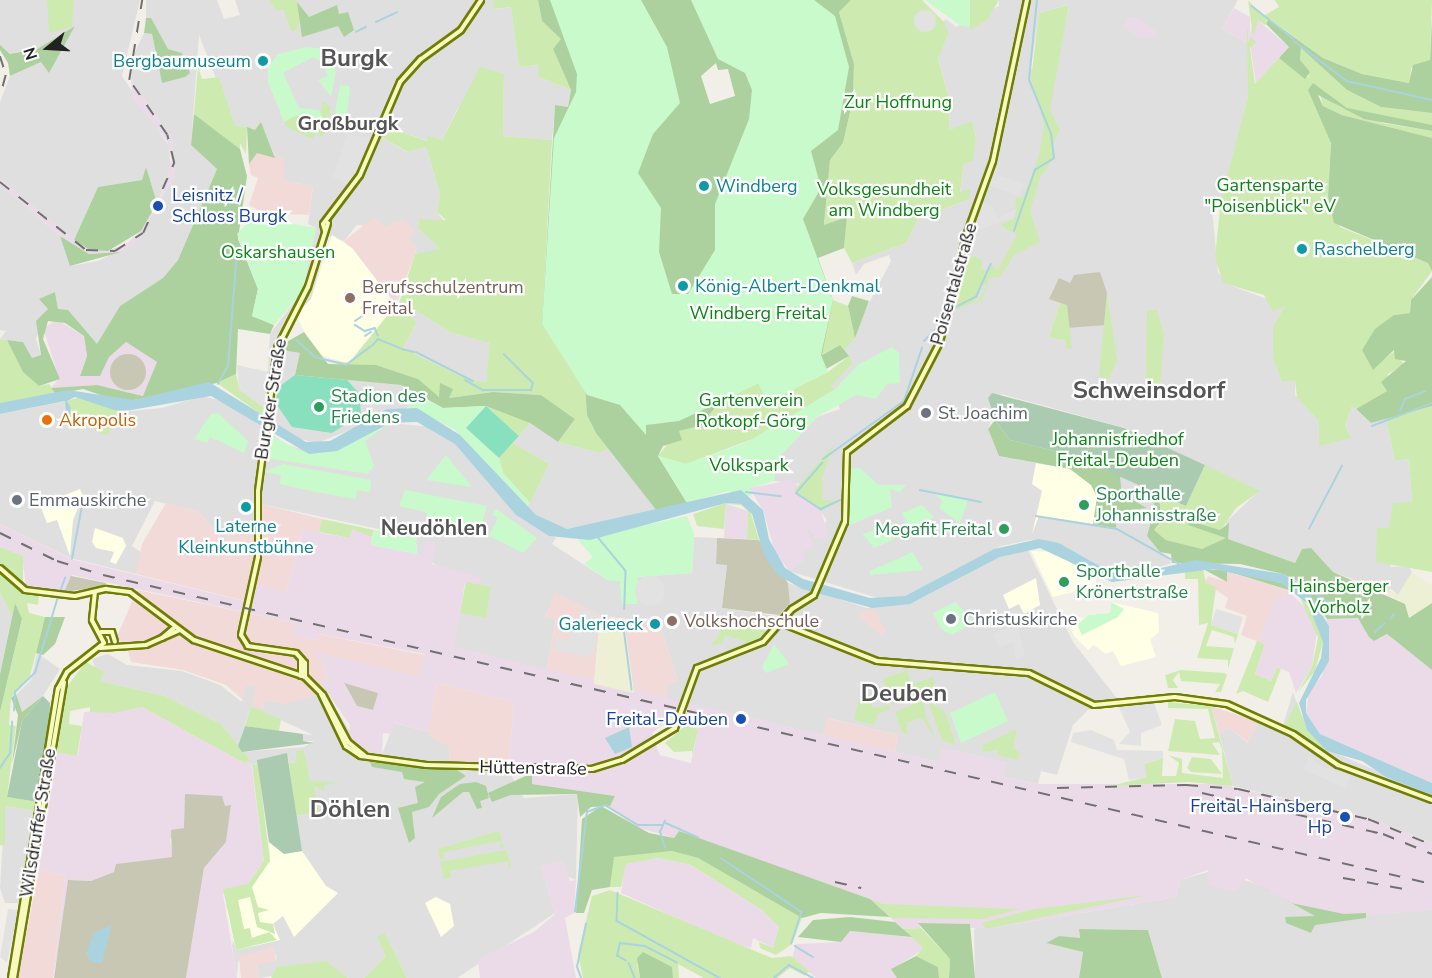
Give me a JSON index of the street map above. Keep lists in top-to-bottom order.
{
  "streets": {
    "main road": [
      "Poisentalstraße",
      "Burgker Straße",
      "Hüttenstraße",
      "Wilsdruffer Straße"
    ]
  },
  "crossings": [
    ["Poisentalstraße", "Hüttenstraße"],
    ["Burgker Straße", "Hüttenstraße"]
  ],
  "districts": [
    "Burgk",
    "Großburgk",
    "Schweinsdorf",
    "Neudöhlen",
    "Deuben",
    "Döhlen"
  ],
  "parks": [
    "Zur Hoffnung",
    "Gartensparte \"Poisenblick\" eV",
    "Volksgesundheit am Windberg",
    "Oskarshausen",
    "Windberg Freital",
    "Gartenverein Rotkopf-Görg",
    "Johannisfriedhof Freital-Deuben",
    "Volkspark",
    "Hainsberger Vorholz"
  ],
  "places": [
    "Bergbaumuseum",
    "Windberg",
    "Leisnitz / Schloss Burgk",
    "Raschelberg",
    "König-Albert-Denkmal",
    "Berufsschulzentrum Freital",
    "Stadion des Friedens",
    "St. Joachim",
    "Akropolis",
    "Emmauskirche",
    "Sporthalle Johannisstraße",
    "Laterne Kleinkunstbühne",
    "Megafit Freital",
    "Sporthalle Krönertstraße",
    "Christuskirche",
    "Volkshochschule",
    "Galerieeck",
    "Freital-Deuben",
    "Freital-Hainsberg Hp"
  ],
  "north": "left"
}
